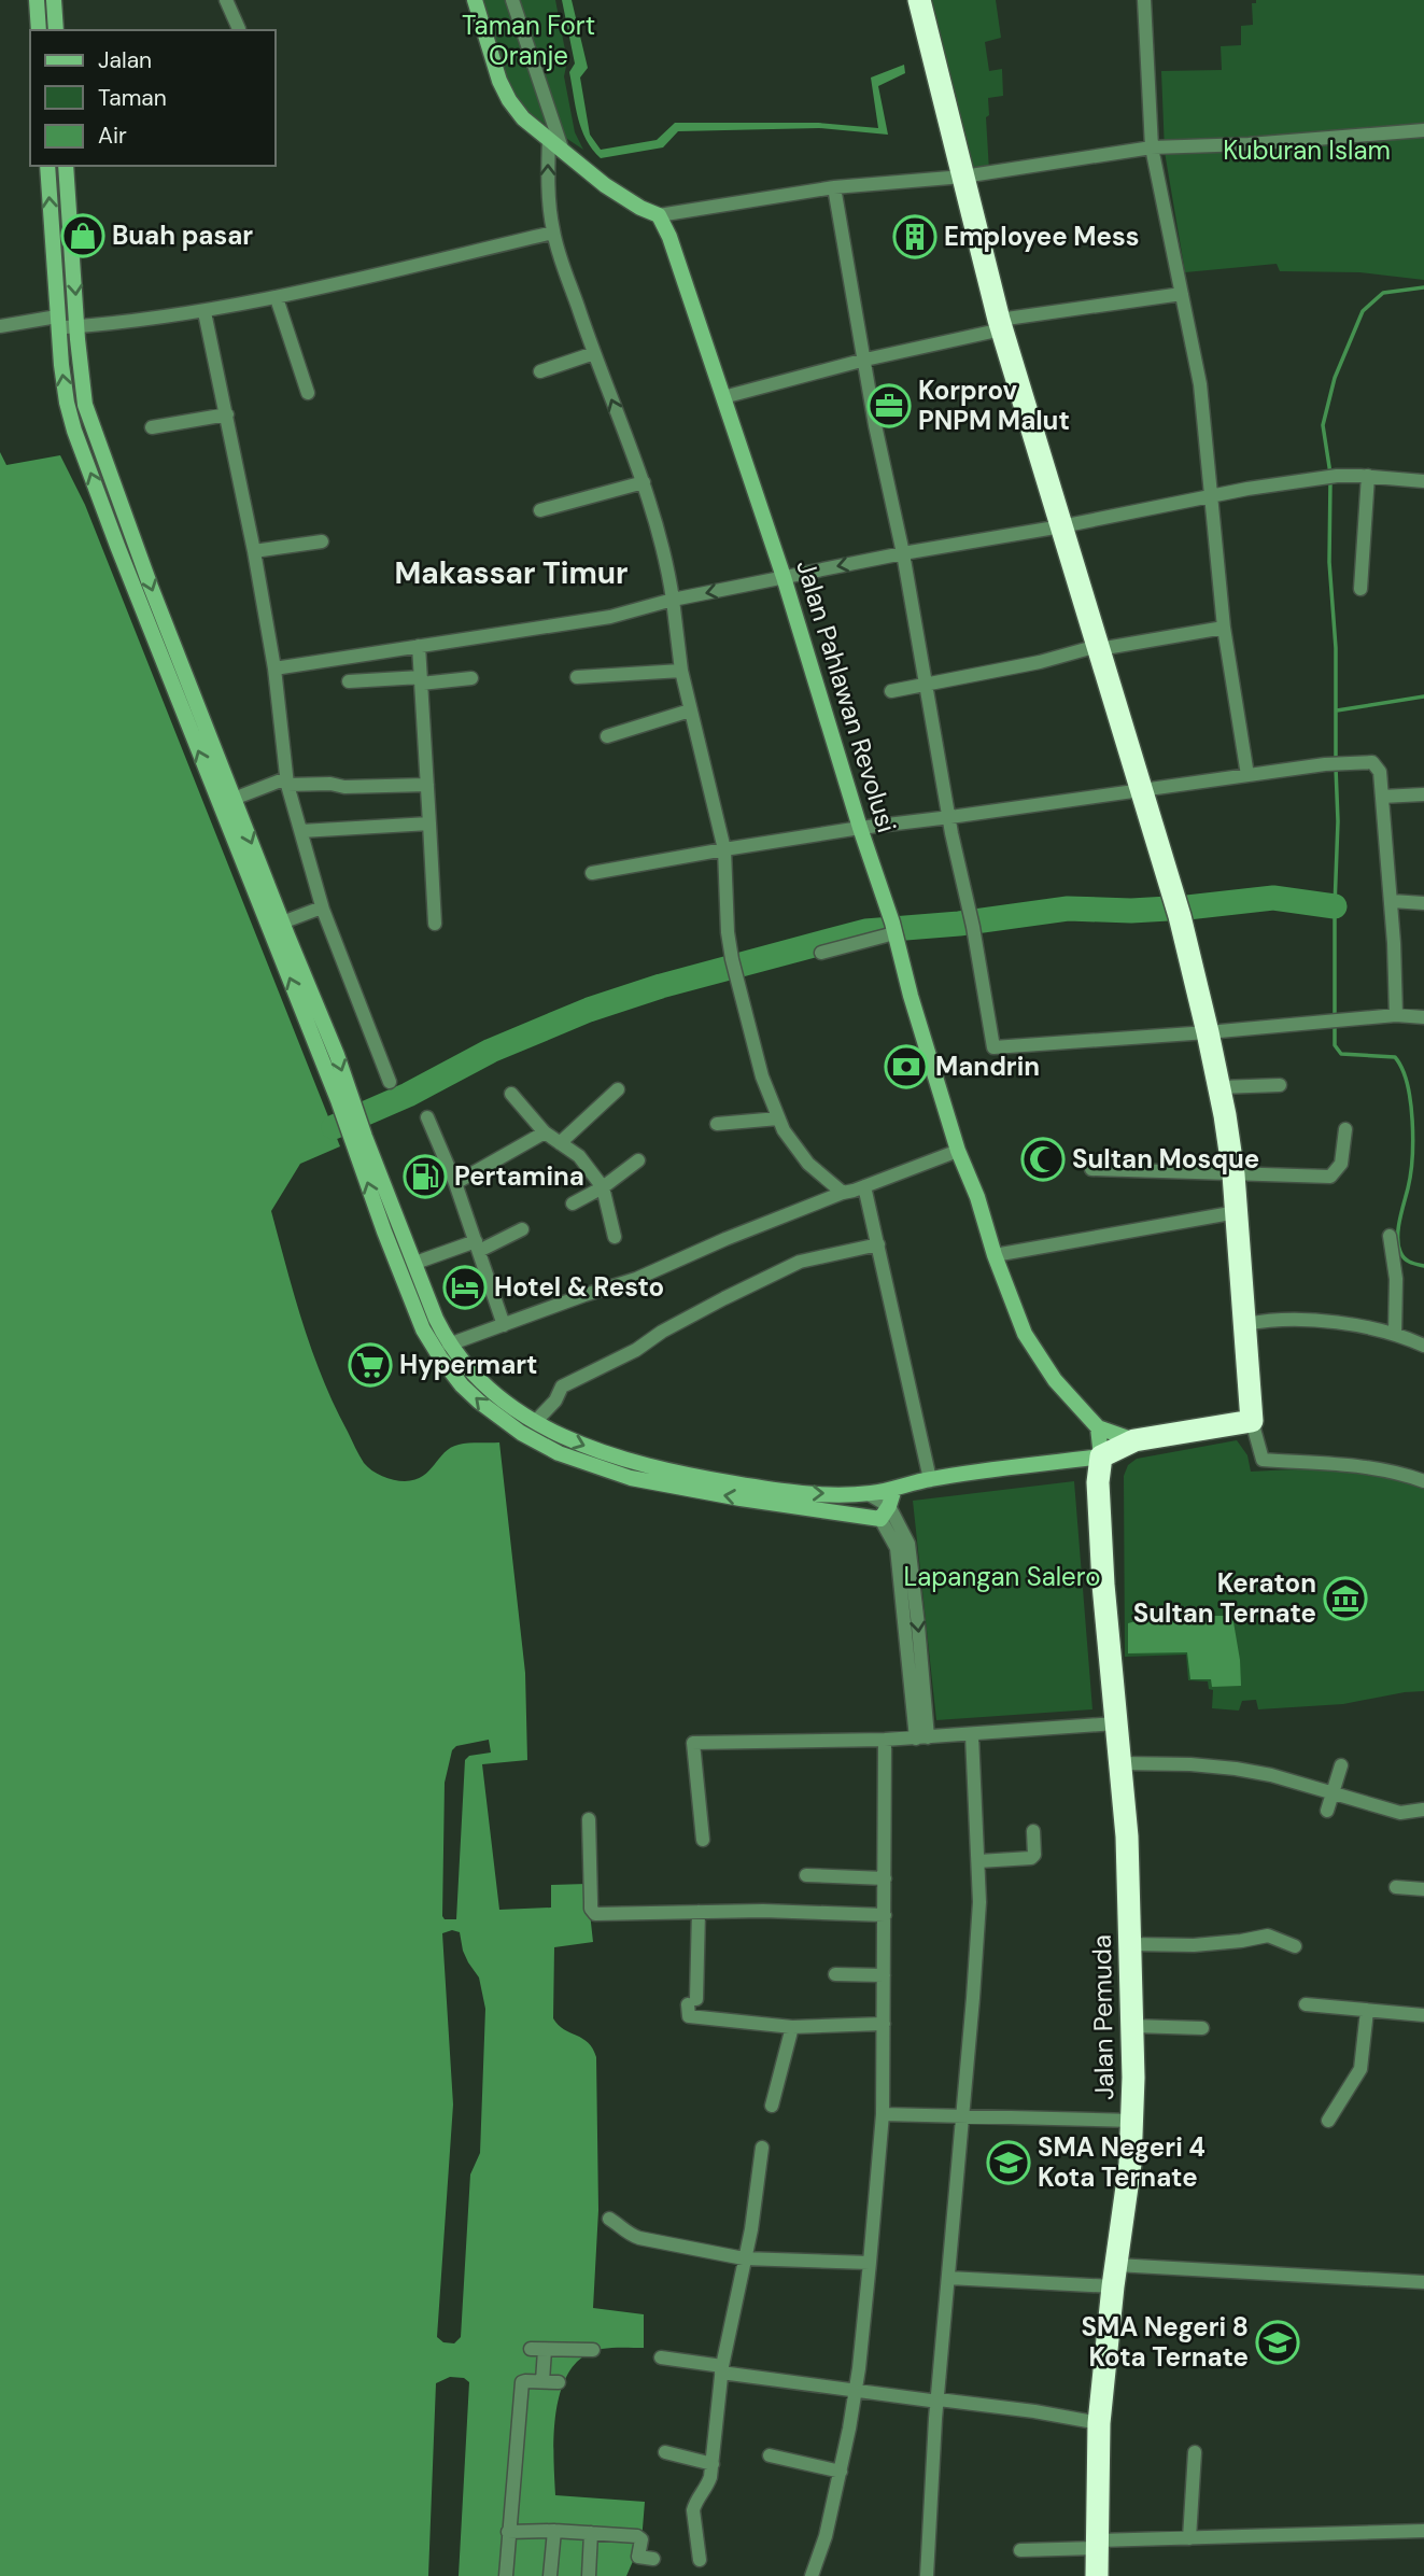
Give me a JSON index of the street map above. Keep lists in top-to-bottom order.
{
  "streets": {
    "highway": ["Jalan Pemuda"],
    "street": ["Jalan Pahlawan Revolusi"]
  },
  "districts": ["Makassar Timur"],
  "parks": ["Taman Fort Oranje", "Kuburan Islam", "Lapangan Salero"],
  "places": {
    "shop": ["Buah pasar"],
    "building": ["Employee Mess"],
    "office": ["Korprov PNPM Malut"],
    "bank": ["Mandrin"],
    "mosque": ["Sultan Mosque"],
    "fuel station": ["Pertamina"],
    "hotel": ["Hotel & Resto"],
    "supermarket": ["Hypermart"],
    "museum": ["Keraton Sultan Ternate"],
    "school or university": ["SMA Negeri 4 Kota Ternate", "SMA Negeri 8 Kota Ternate"]
  },
  "legend": ["Jalan", "Taman", "Air"]
}
